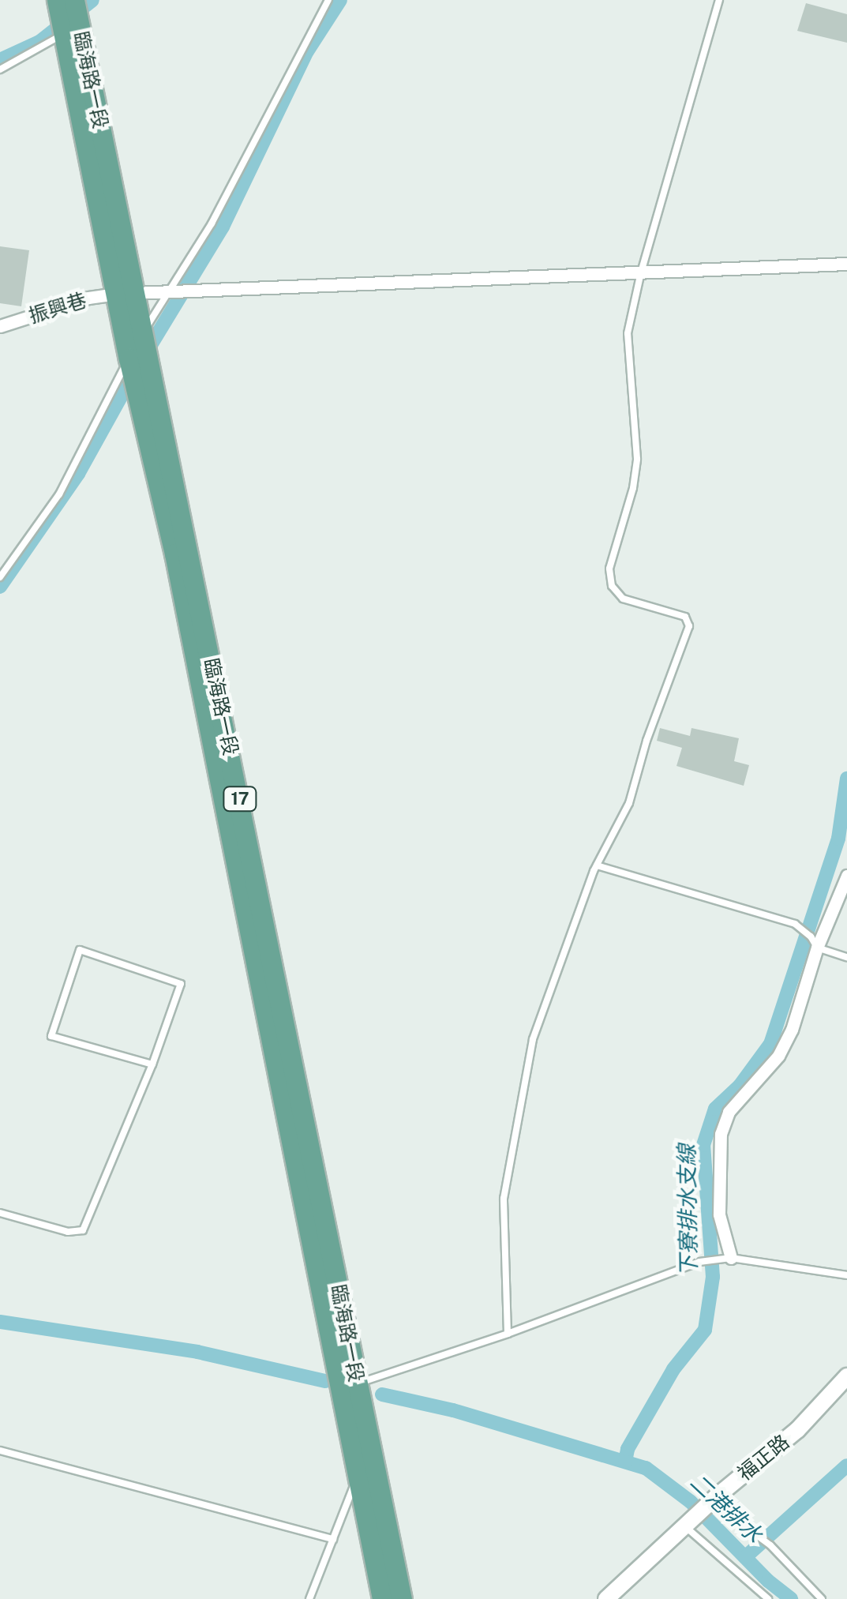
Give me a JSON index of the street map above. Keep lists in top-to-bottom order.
{
  "streets": {
    "main road": ["臨海路一段", "17"],
    "street": ["振興巷", "福正路"]
  },
  "crossings": [
    ["臨海路一段", "振興巷"]
  ],
  "water": ["下寮排水支線", "二港排水"]
}
